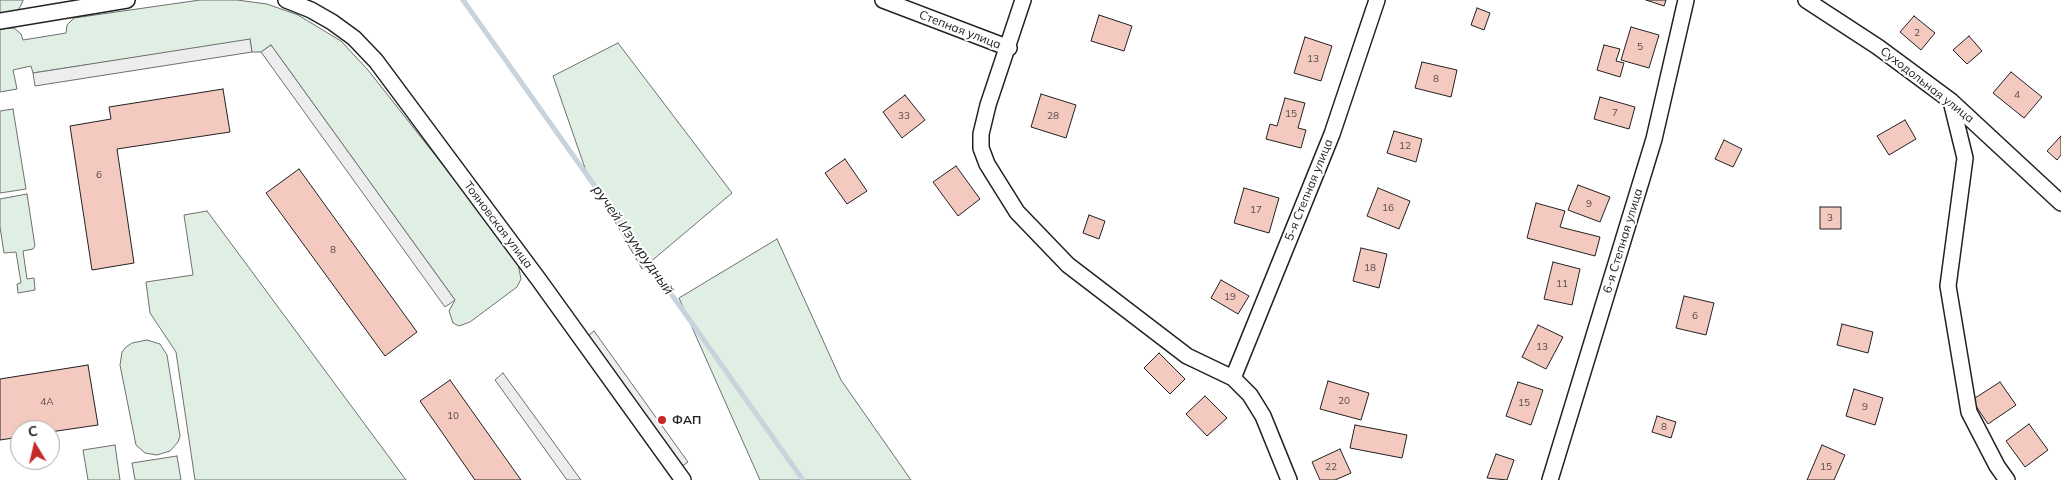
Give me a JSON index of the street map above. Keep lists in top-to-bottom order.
{
  "streets": {
    "street": [
      "Степная улица",
      "Суходольная улица",
      "5-я Степная улица",
      "Тояновская улица",
      "6-я Степная улица"
    ]
  },
  "water": ["ручей Изумрудный"],
  "places": ["ФАП"],
  "house_numbers": [
    "2",
    "5",
    "13",
    "8",
    "4",
    "7",
    "15",
    "33",
    "28",
    "12",
    "6",
    "9",
    "16",
    "17",
    "3",
    "8",
    "18",
    "11",
    "19",
    "6",
    "13",
    "20",
    "4А",
    "15",
    "9",
    "10",
    "8",
    "22",
    "15"
  ],
  "north": "top"
}
